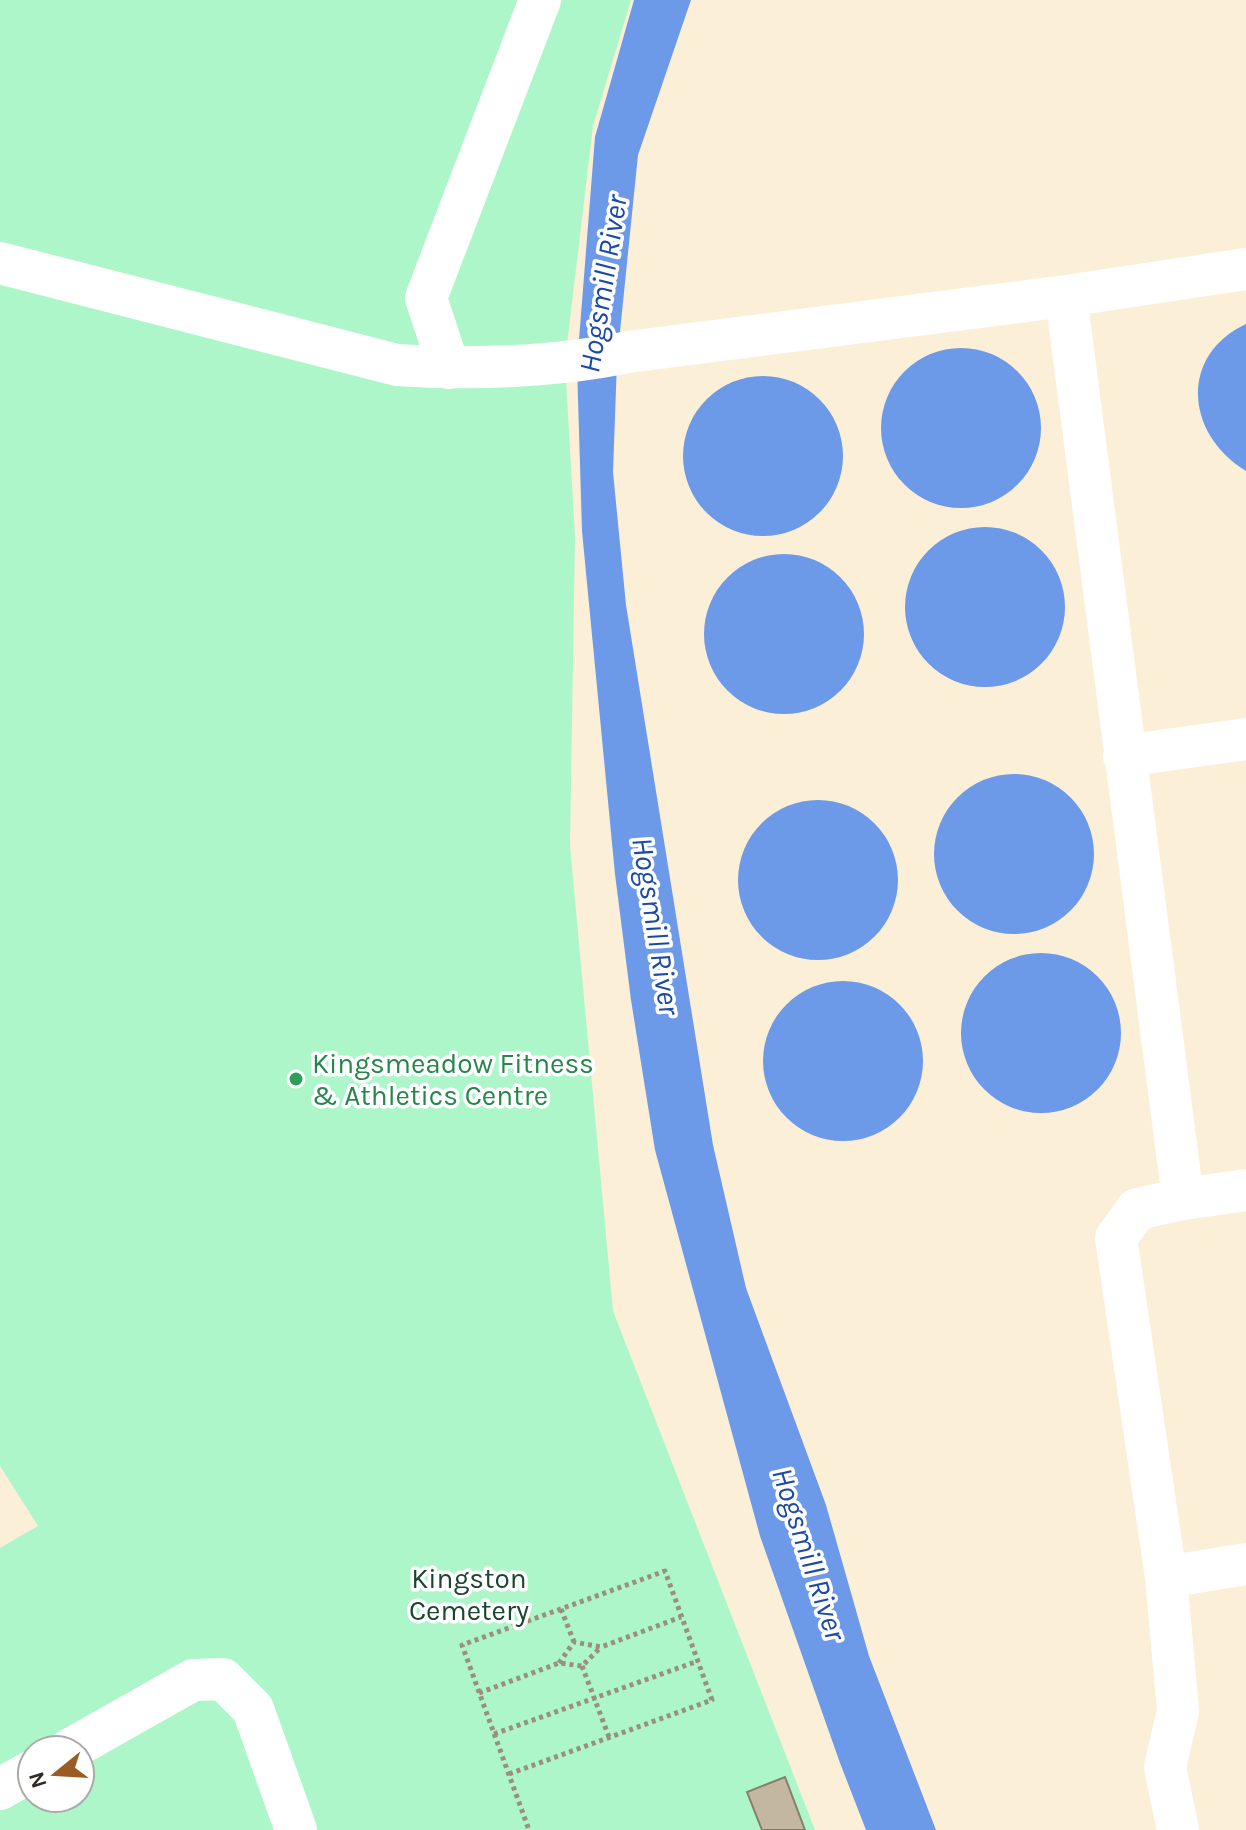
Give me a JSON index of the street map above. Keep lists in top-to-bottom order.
{
  "water": ["Hogsmill River"],
  "parks": ["Kingston Cemetery"],
  "places": ["Kingsmeadow Fitness & Athletics Centre"],
  "north": "left"
}
